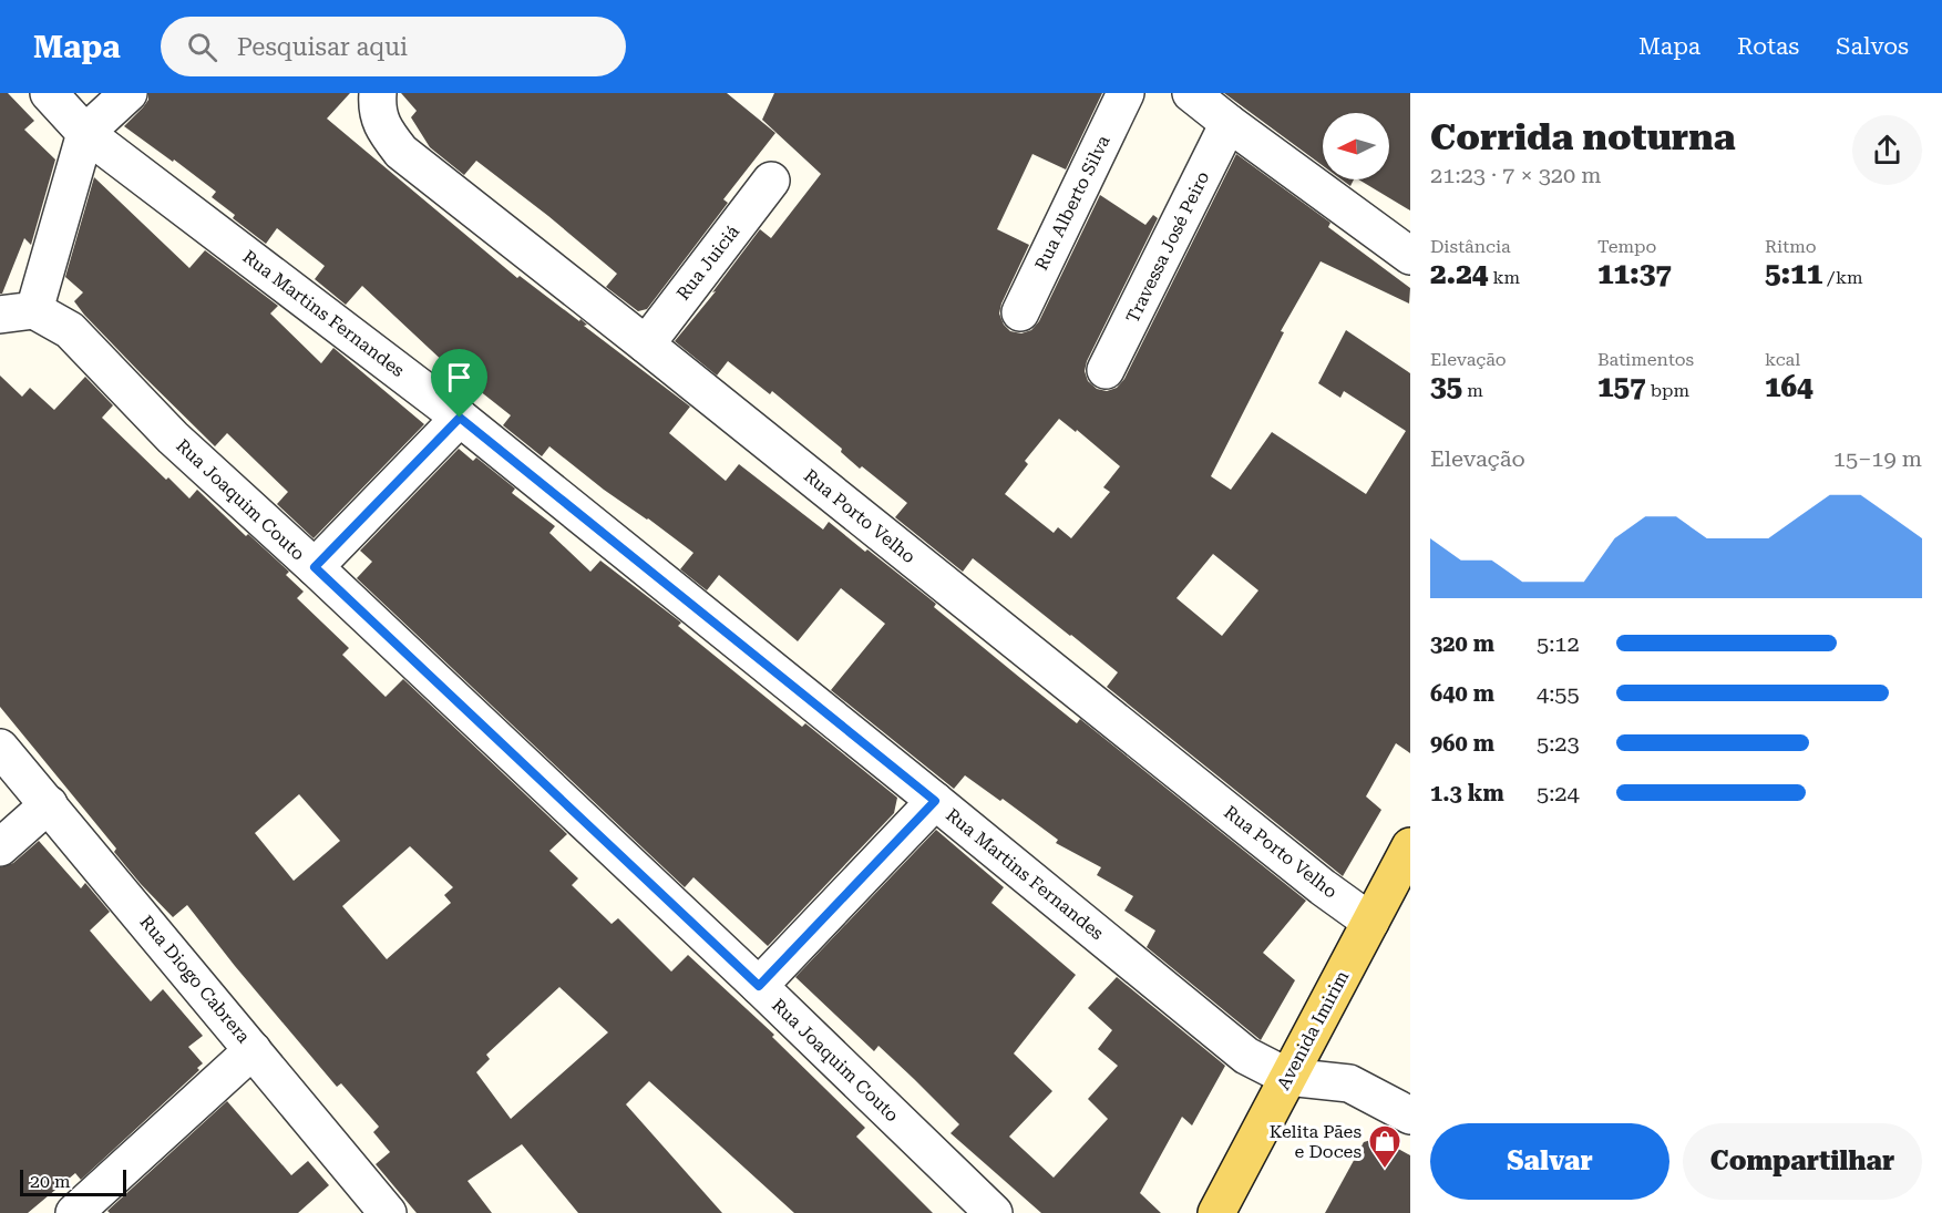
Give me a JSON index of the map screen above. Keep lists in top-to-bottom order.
{
  "streets": {
    "main road": ["Avenida Imirim"],
    "street": [
      "Rua Alberto Silva",
      "Travessa José Peiro",
      "Rua Juiciá",
      "Rua Martins Fernandes",
      "Rua Joaquim Couto",
      "Rua Porto Velho",
      "Rua Diogo Cabrera"
    ]
  },
  "crossings": [
    ["Rua Juiciá", "Rua Porto Velho"],
    ["Rua Martins Fernandes", "Avenida Imirim"],
    ["Rua Porto Velho", "Avenida Imirim"]
  ],
  "places": {
    "shop": ["Kelita Pães e Doces"]
  },
  "scale_bar": "20 m",
  "north": "left",
  "page": {
    "header": "Mapa",
    "search": "Pesquisar aqui",
    "nav": ["Mapa", "Rotas", "Salvos"],
    "heading": ["Corrida noturna", "21:23 · 7 × 320 m"],
    "stats": [
      ["Distância", "2.24 km"],
      ["Tempo", "11:37"],
      ["Ritmo", "5:11 /km"],
      ["Elevação", "35 m"],
      ["Batimentos", "157 bpm"],
      ["kcal", "164"]
    ],
    "chart": ["Elevação", "15–19 m"],
    "list": [
      {
        "name": "320 m",
        "note": "5:12"
      },
      {
        "name": "640 m",
        "note": "4:55"
      },
      {
        "name": "960 m",
        "note": "5:23"
      },
      {
        "name": "1.3 km",
        "note": "5:24"
      }
    ],
    "buttons": ["Salvar", "Compartilhar"],
    "scale": "20 m"
  }
}
